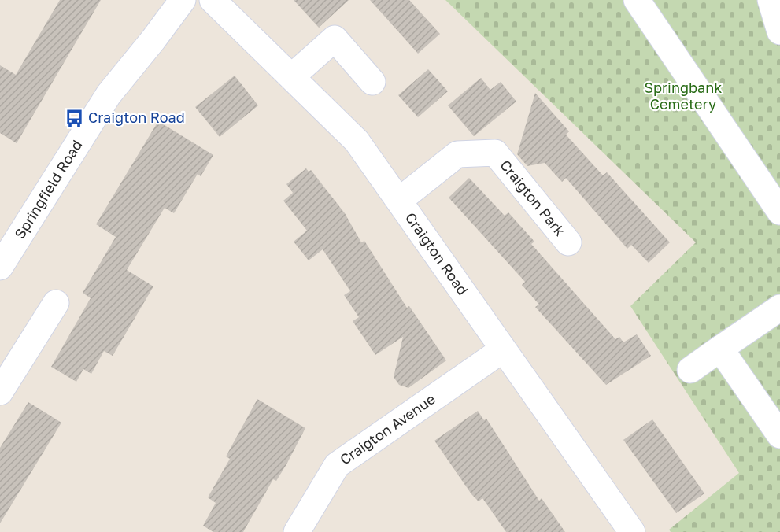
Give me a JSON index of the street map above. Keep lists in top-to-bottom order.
{
  "streets": {
    "street": [
      "Springfield Road",
      "Craigton Park",
      "Craigton Road",
      "Craigton Avenue"
    ]
  },
  "crossings": [
    ["Craigton Park", "Craigton Road"],
    ["Craigton Road", "Craigton Avenue"]
  ],
  "parks": ["Springbank Cemetery"],
  "places": {
    "bus stop": ["Craigton Road"]
  }
}
